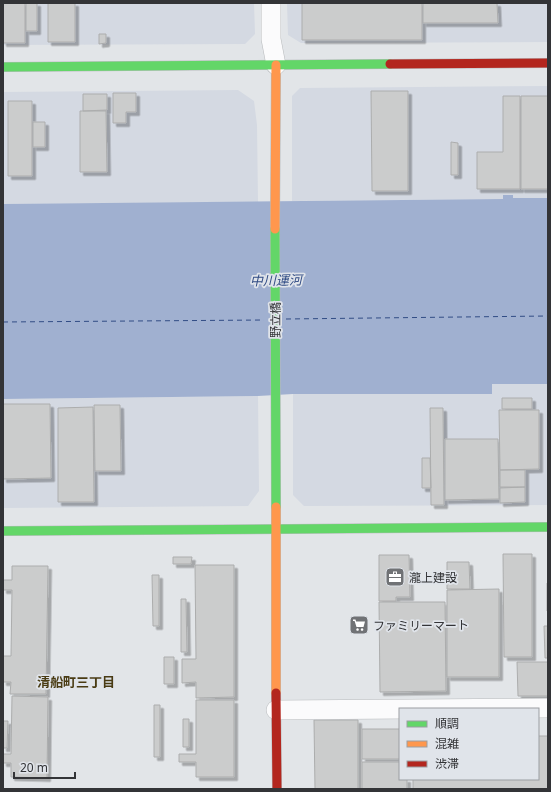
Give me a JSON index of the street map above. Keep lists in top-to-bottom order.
{
  "streets": {
    "street": ["野立橋"]
  },
  "districts": ["清船町三丁目"],
  "water": ["中川運河"],
  "places": {
    "office": ["瀧上建設"],
    "supermarket": ["ファミリーマート"]
  },
  "legend": ["順調", "混雑", "渋滞"],
  "scale_bar": "20 m"
}
